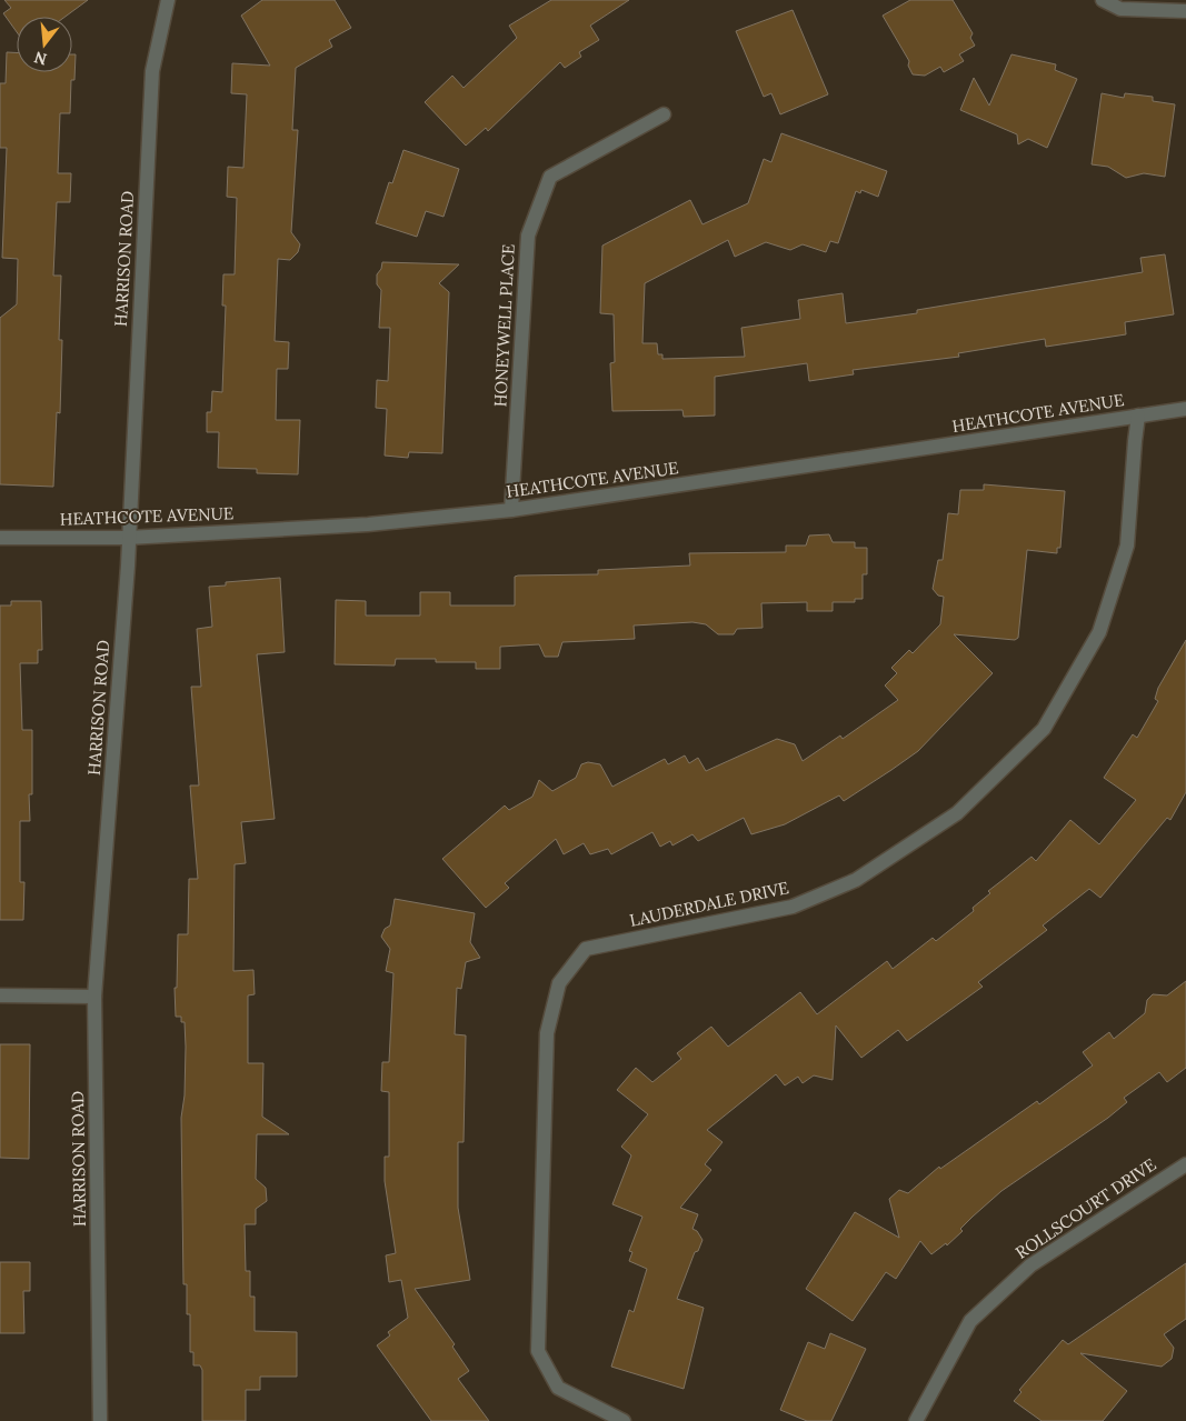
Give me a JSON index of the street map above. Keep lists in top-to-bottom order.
{
  "streets": {
    "street": [
      "HARRISON ROAD",
      "HONEYWELL PLACE",
      "HEATHCOTE AVENUE",
      "LAUDERDALE DRIVE",
      "ROLLSCOURT DRIVE"
    ]
  },
  "crossings": [
    ["HARRISON ROAD", "HEATHCOTE AVENUE"],
    ["HONEYWELL PLACE", "HEATHCOTE AVENUE"],
    ["HEATHCOTE AVENUE", "LAUDERDALE DRIVE"]
  ],
  "north": "bottom"
}
